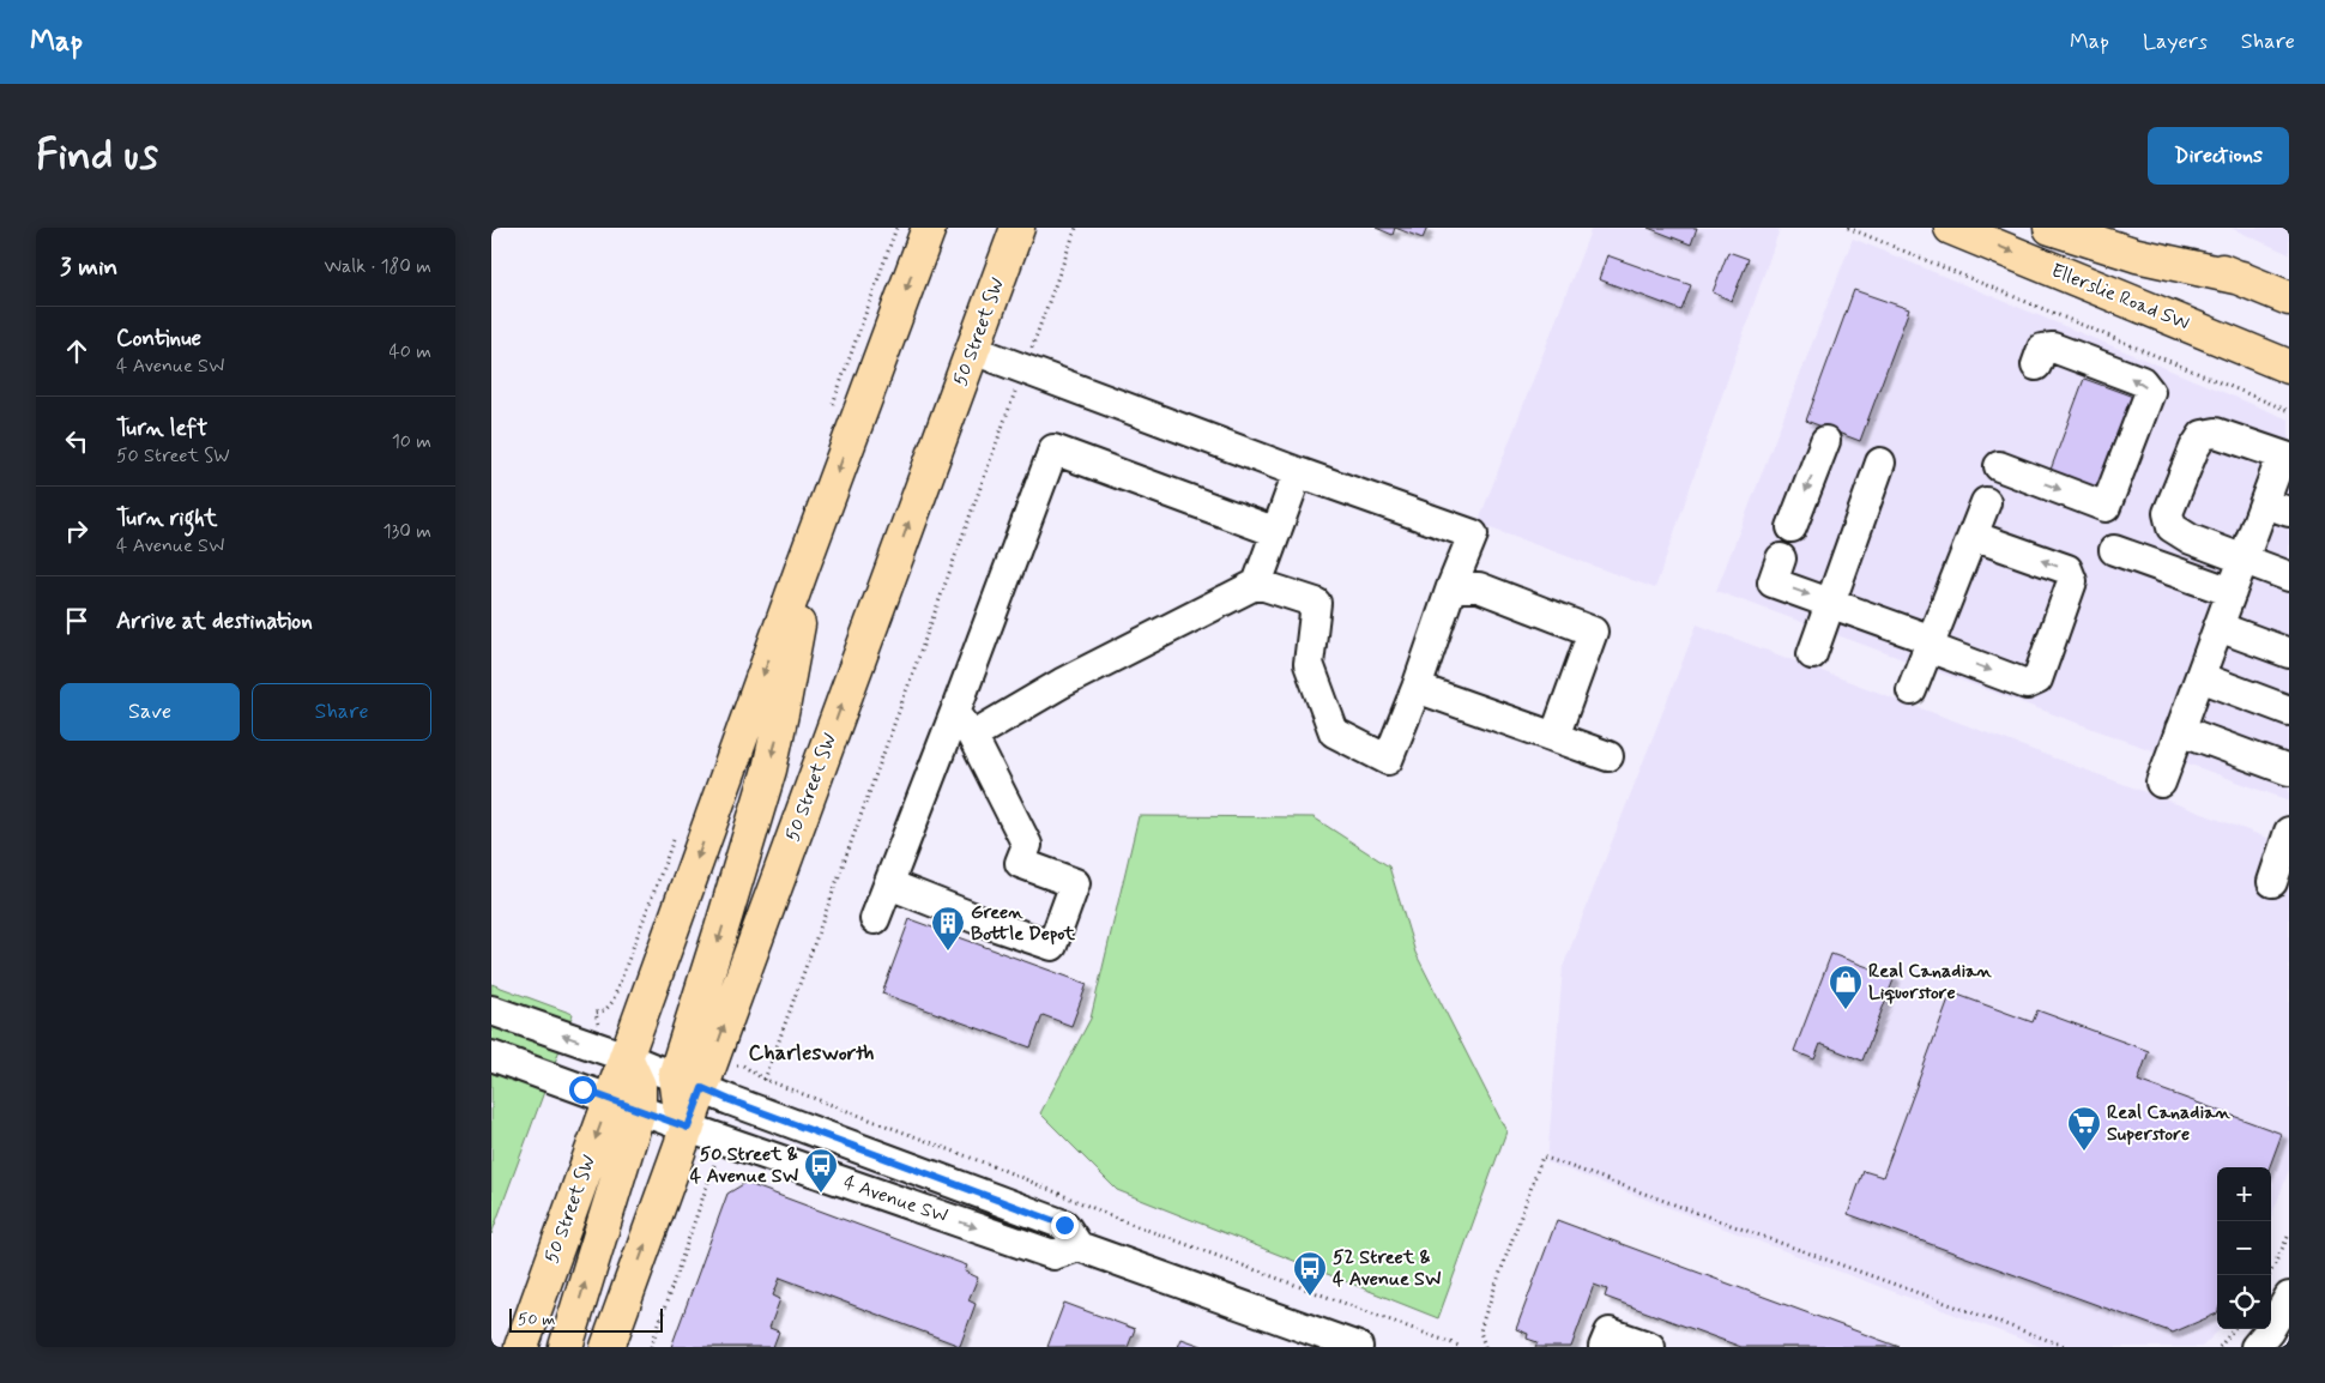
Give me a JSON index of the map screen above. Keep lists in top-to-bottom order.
{
  "streets": {
    "main road": ["Ellerslie Road SW", "50 Street SW"],
    "street": ["4 Avenue SW"]
  },
  "crossings": [
    ["50 Street SW", "4 Avenue SW"]
  ],
  "districts": ["Charlesworth"],
  "places": {
    "building": ["Green Bottle Depot"],
    "shop": ["Real Canadian Liquorstore"],
    "supermarket": ["Real Canadian Superstore"],
    "bus stop": ["50 Street & 4 Avenue SW", "52 Street & 4 Avenue SW"]
  },
  "scale_bar": "50 m",
  "page": {
    "header": "Map",
    "nav": ["Map", "Layers", "Share"],
    "buttons": [
      "Directions",
      ["Save", "Share"]
    ],
    "title": "Find us",
    "heading": ["3 min", "Walk · 180 m"],
    "list": [
      ["Continue", "4 Avenue SW", "40 m"],
      ["Turn left", "50 Street SW", "10 m"],
      ["Turn right", "4 Avenue SW", "130 m"],
      "Arrive at destination"
    ],
    "map_buttons": ["+", "−"],
    "scale": "50 m"
  }
}
